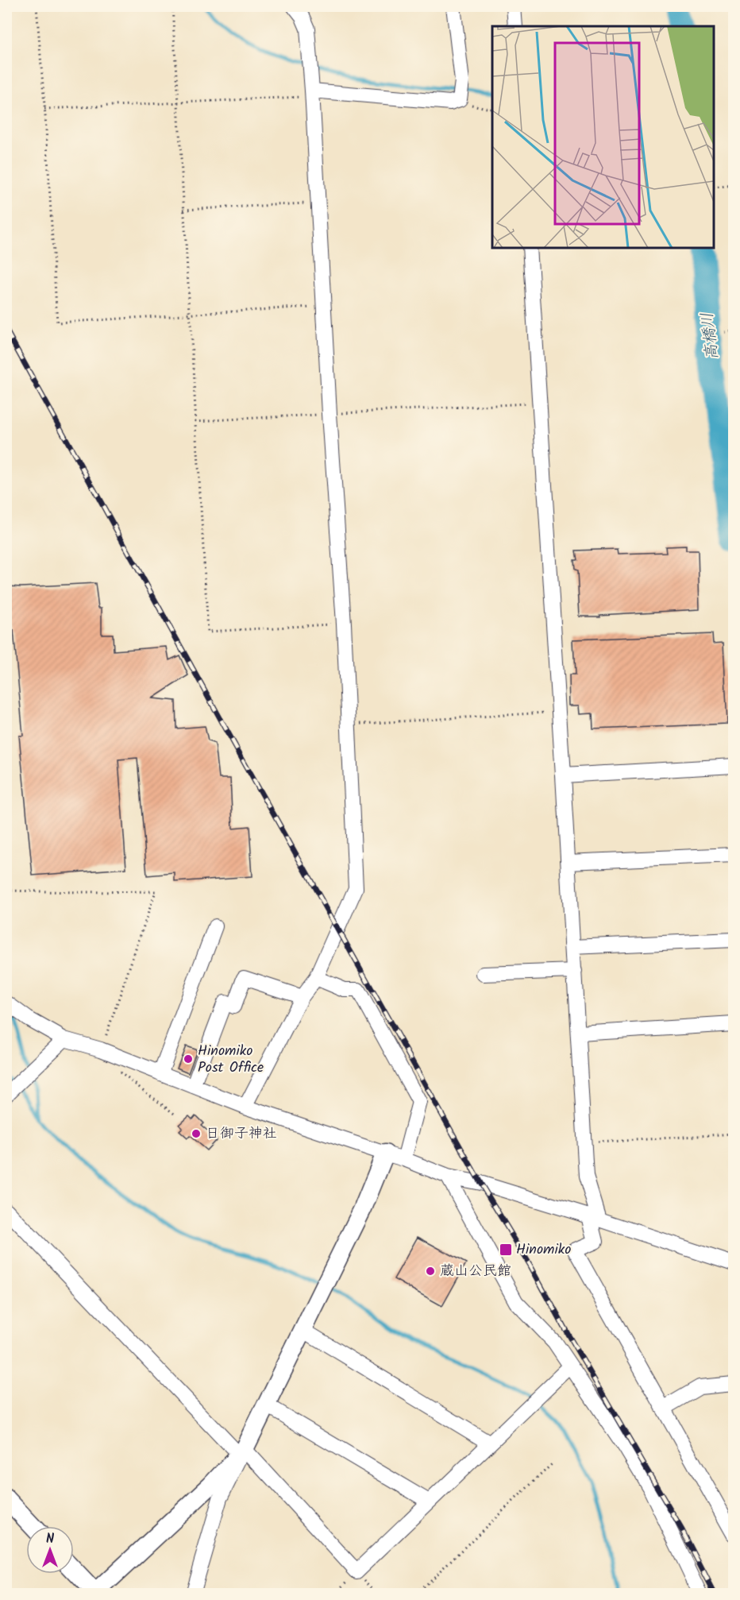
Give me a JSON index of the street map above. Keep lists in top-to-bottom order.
{
  "water": ["高橋川"],
  "places": {
    "other": ["Hinomiko Post Office", "日御子神社", "蔵山公民館"],
    "transit": ["Hinomiko"]
  },
  "north": "top"
}
